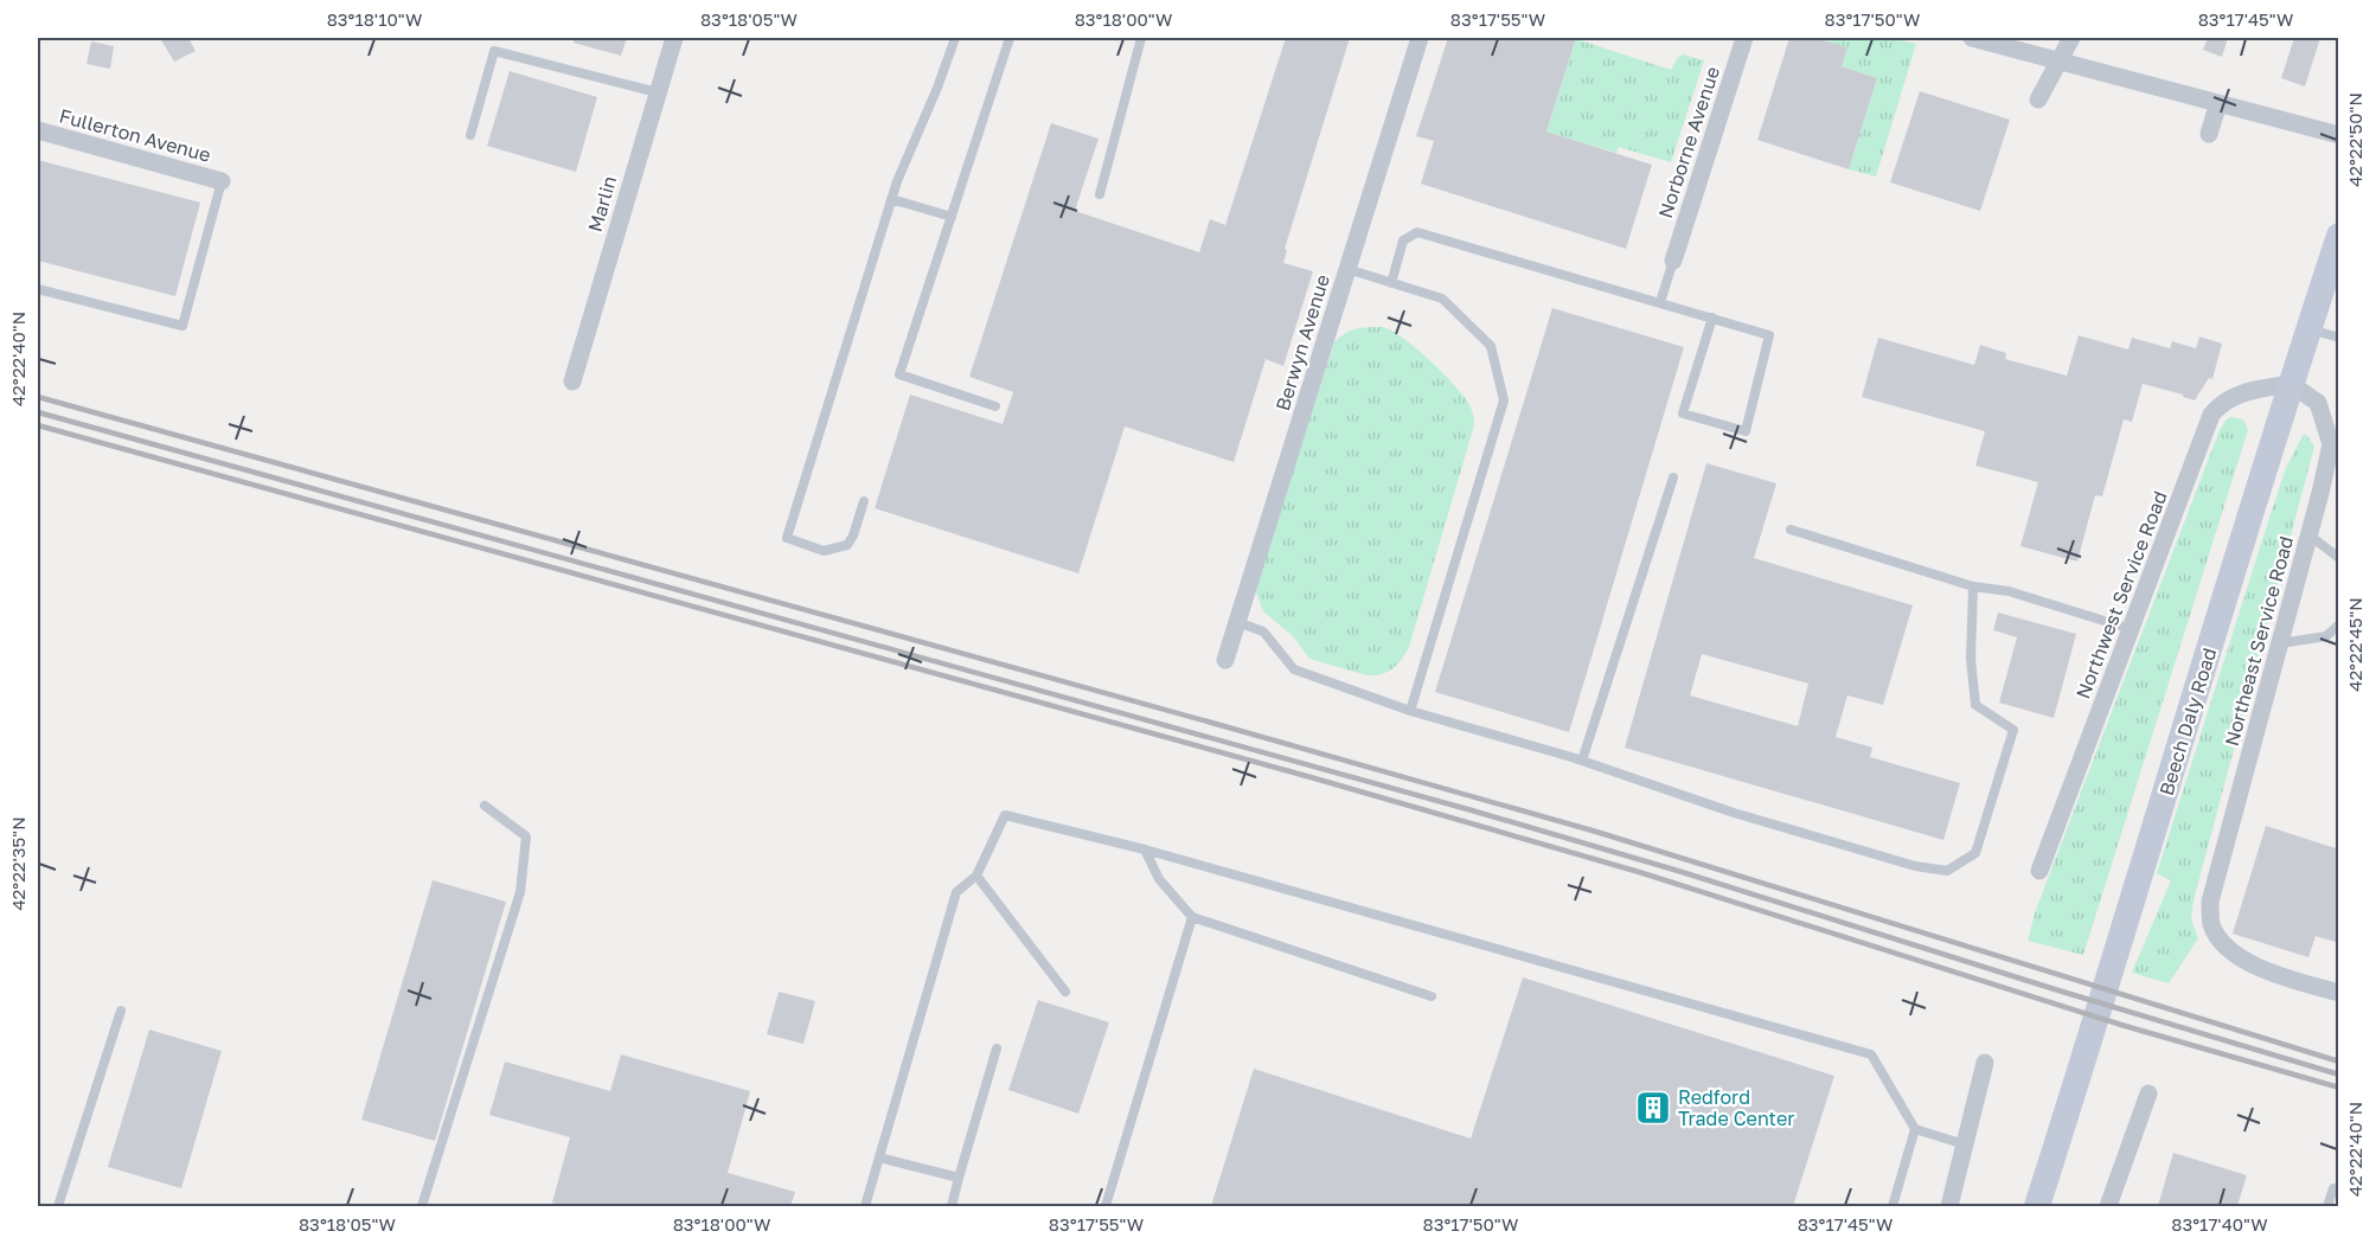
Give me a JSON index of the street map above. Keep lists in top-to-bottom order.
{
  "streets": {
    "main road": ["Beech Daly Road"],
    "street": [
      "Fullerton Avenue",
      "Norborne Avenue",
      "Marlin",
      "Berwyn Avenue",
      "Northwest Service Road",
      "Northeast Service Road"
    ]
  },
  "crossings": [
    ["Northwest Service Road", "Northeast Service Road"],
    ["Northwest Service Road", "Beech Daly Road"],
    ["Northeast Service Road", "Beech Daly Road"]
  ],
  "places": {
    "building": ["Redford Trade Center"]
  },
  "coordinates": [
    "83°18'10\"W",
    "83°18'05\"W",
    "83°18'00\"W",
    "83°17'55\"W",
    "83°17'50\"W",
    "83°17'45\"W",
    "42°22'50\"N",
    "42°22'40\"N",
    "42°22'45\"N",
    "42°22'35\"N",
    "83°17'40\"W"
  ]
}
